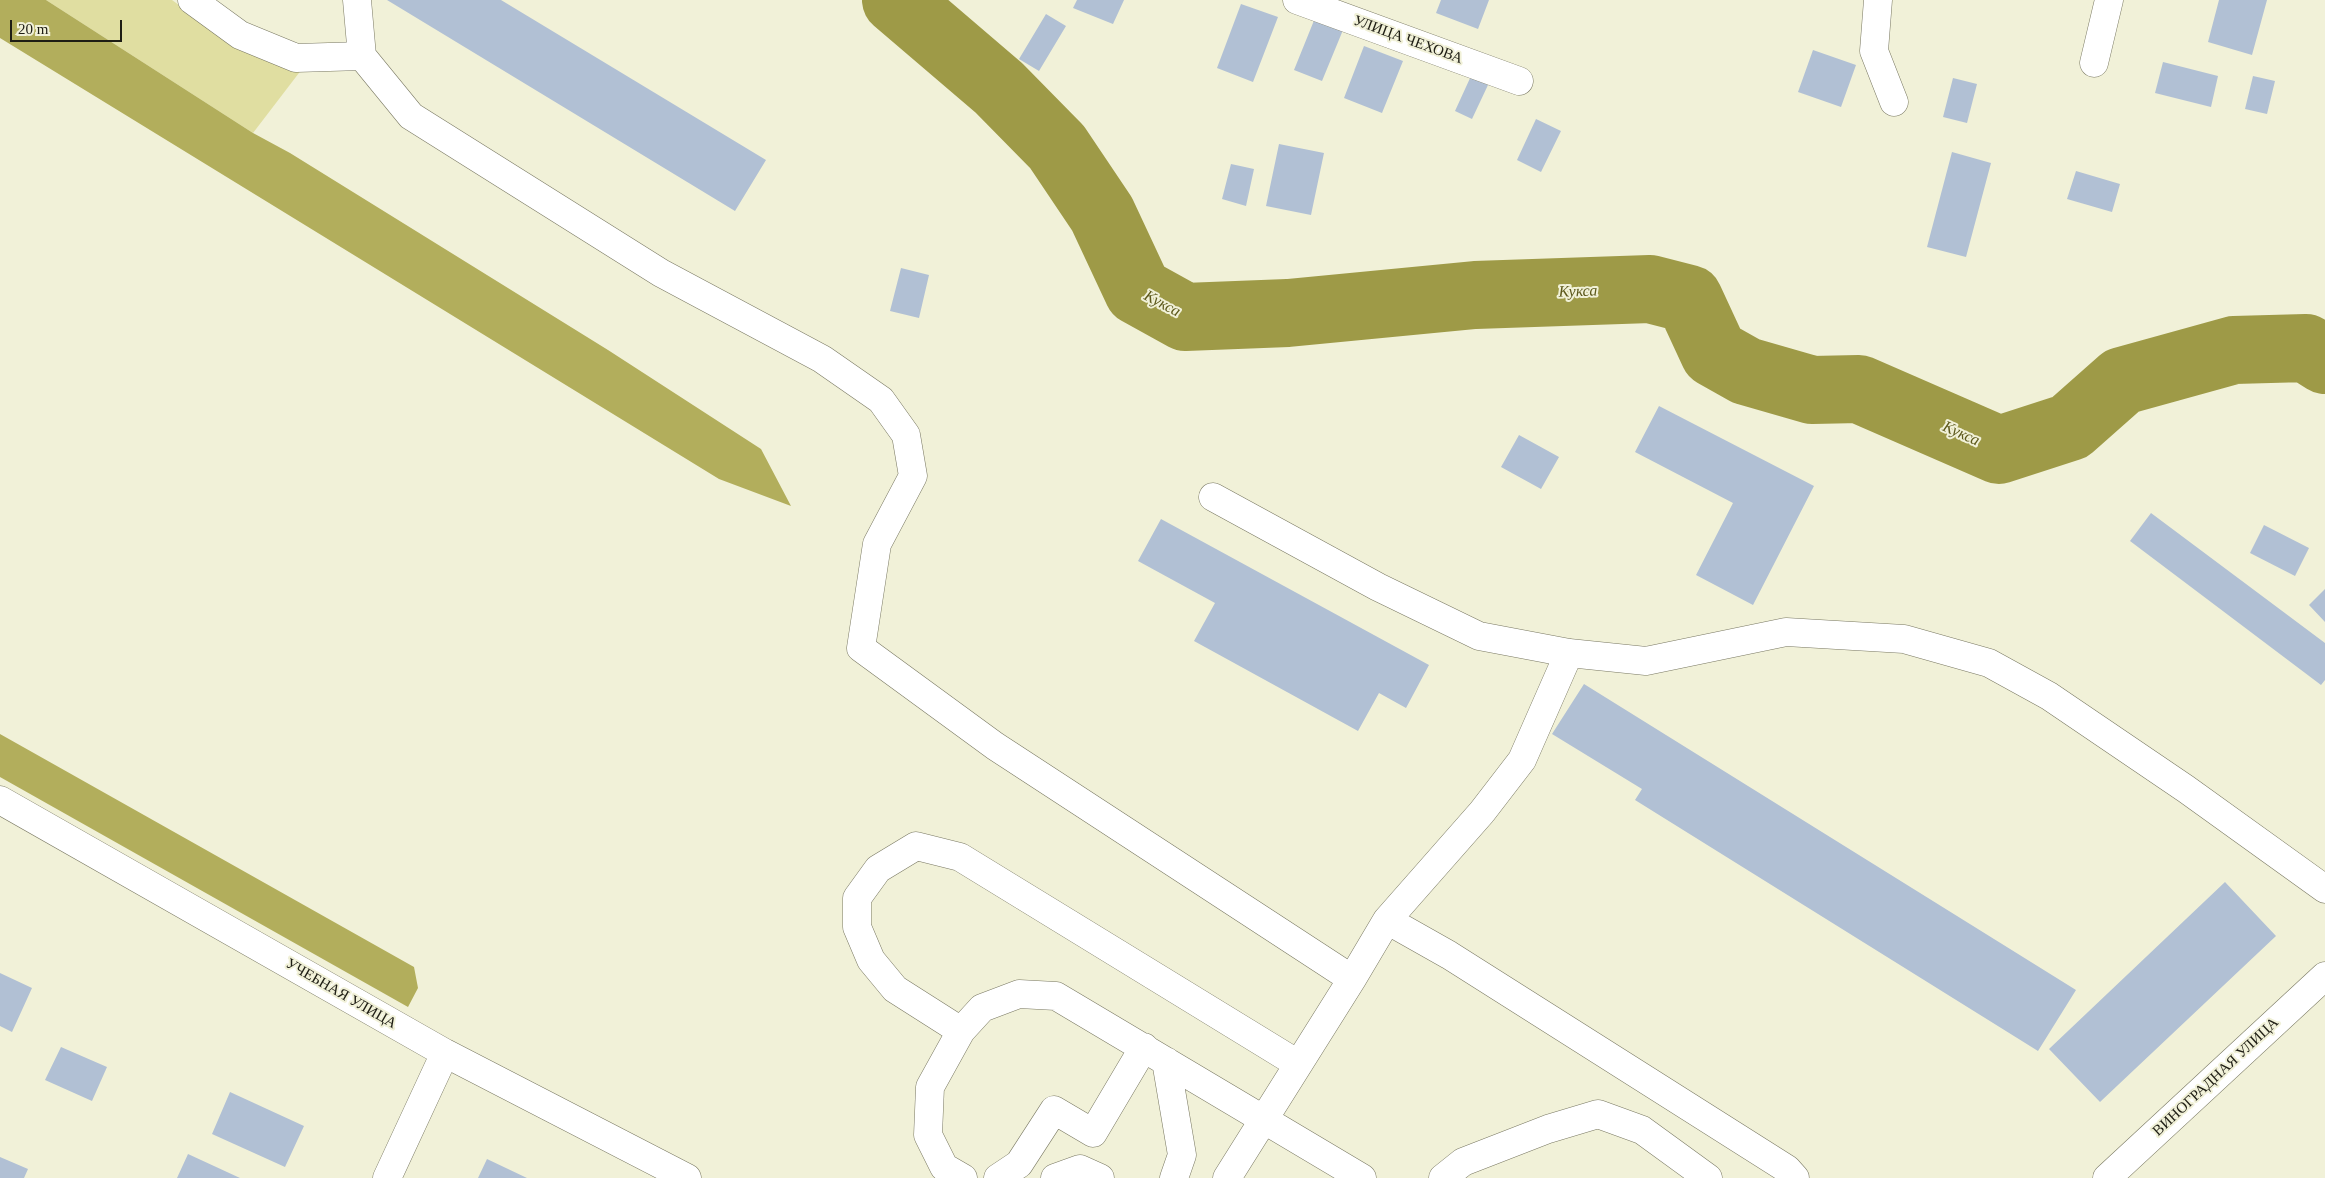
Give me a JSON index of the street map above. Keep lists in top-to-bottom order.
{
  "streets": {
    "street": ["УЛИЦА ЧЕХОВА", "УЧЕБНАЯ УЛИЦА", "ВИНОГРАДНАЯ УЛИЦА"]
  },
  "water": ["Кукса"],
  "scale_bar": "20 m"
}
